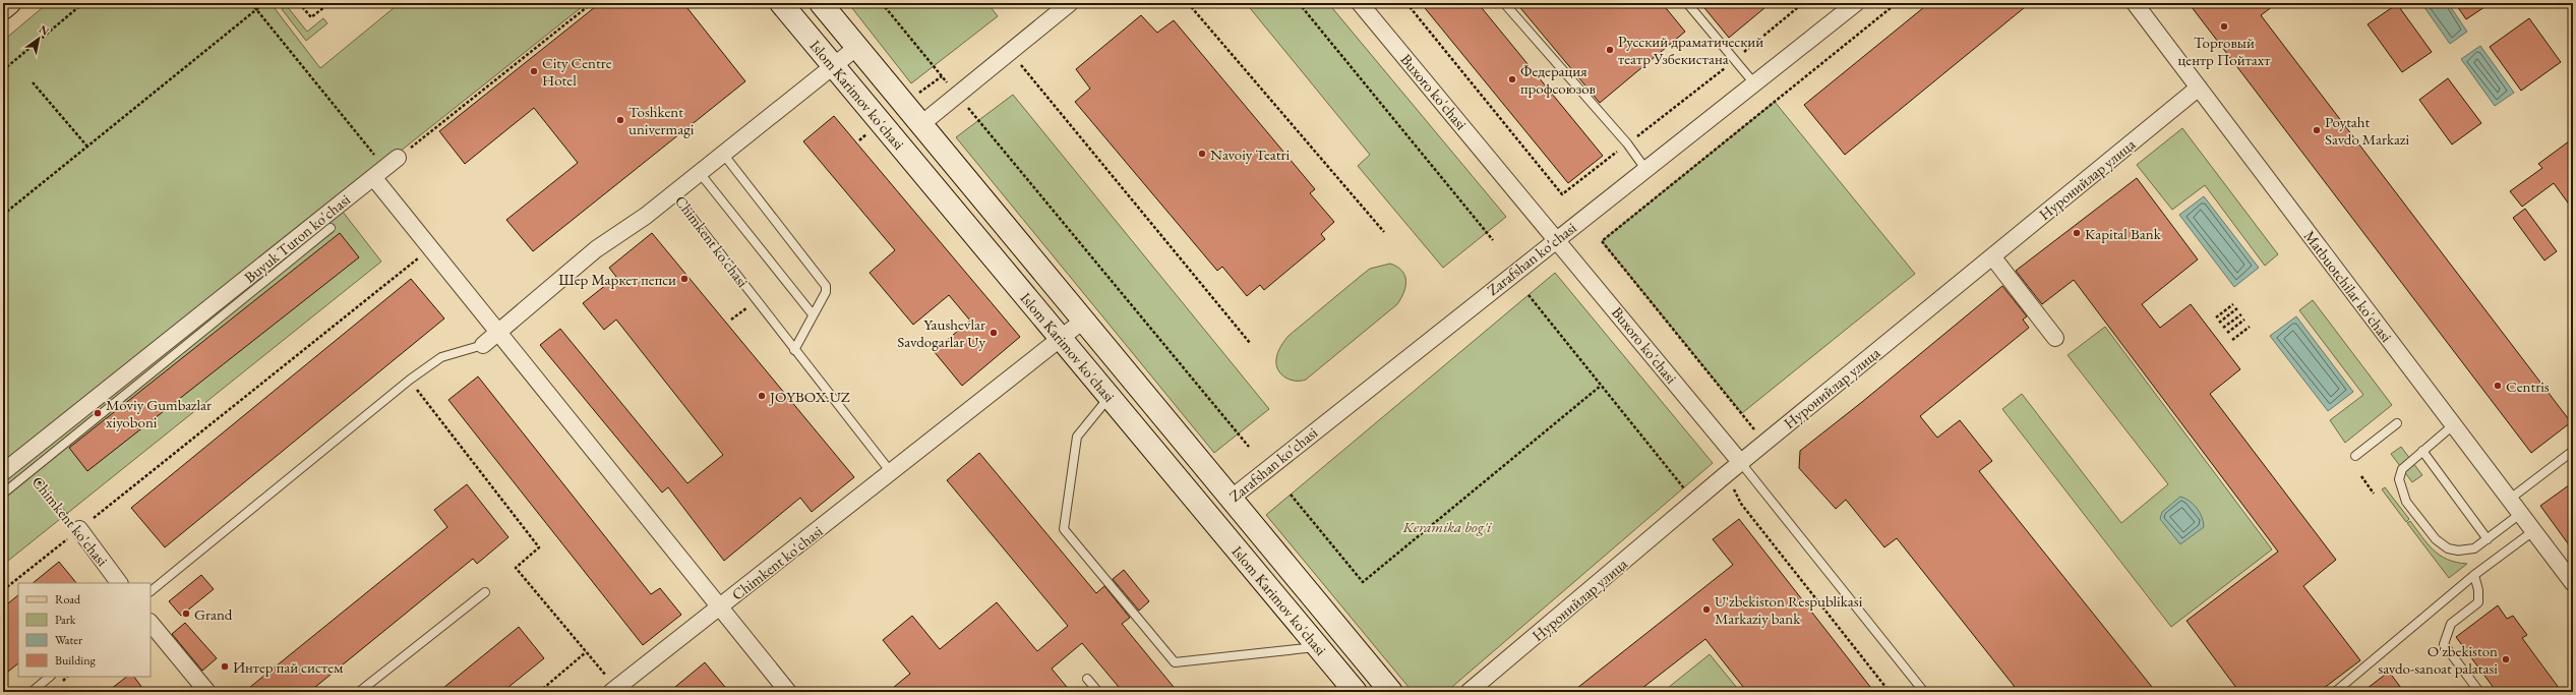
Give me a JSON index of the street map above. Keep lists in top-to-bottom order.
{
  "streets": {
    "main road": ["Islom Karimov ko'chasi", "Zarafshan ko'chasi"],
    "street": [
      "Buxoro ko'chasi",
      "Нуронийлар улица",
      "Buyuk Turon ko'chasi",
      "Chimkent ko'chasi",
      "Matbuotchilar ko'chasi"
    ]
  },
  "crossings": [
    ["Buxoro ko'chasi", "Нуронийлар улица"],
    ["Buxoro ko'chasi", "Zarafshan ko'chasi"],
    ["Islom Karimov ko'chasi", "Chimkent ko'chasi"],
    ["Islom Karimov ko'chasi", "Zarafshan ko'chasi"],
    ["Нуронийлар улица", "Matbuotchilar ko'chasi"],
    ["Buyuk Turon ko'chasi", "Chimkent ko'chasi"]
  ],
  "parks": ["Keramika bog'i"],
  "places": [
    "Торговый центр Пойтахт",
    "Русский драматический театр Узбекистана",
    "City Centre Hotel",
    "Федерация профсоюзов",
    "Toshkent univermagi",
    "Poytaht Savdo Markazi",
    "Navoiy Teatri",
    "Kapital Bank",
    "Шер Маркет пепси",
    "Yaushevlar Savdogarlar Uy",
    "Centris",
    "JOYBOX.UZ",
    "Moviy Gumbazlar xiyoboni",
    "U'zbekiston Respublikasi Markaziy bank",
    "Grand",
    "O'zbekiston savdo-sanoat palatasi",
    "Интер пай систем"
  ],
  "legend": [
    "Road",
    "Park",
    "Water",
    "Building"
  ],
  "north": "top right"
}
